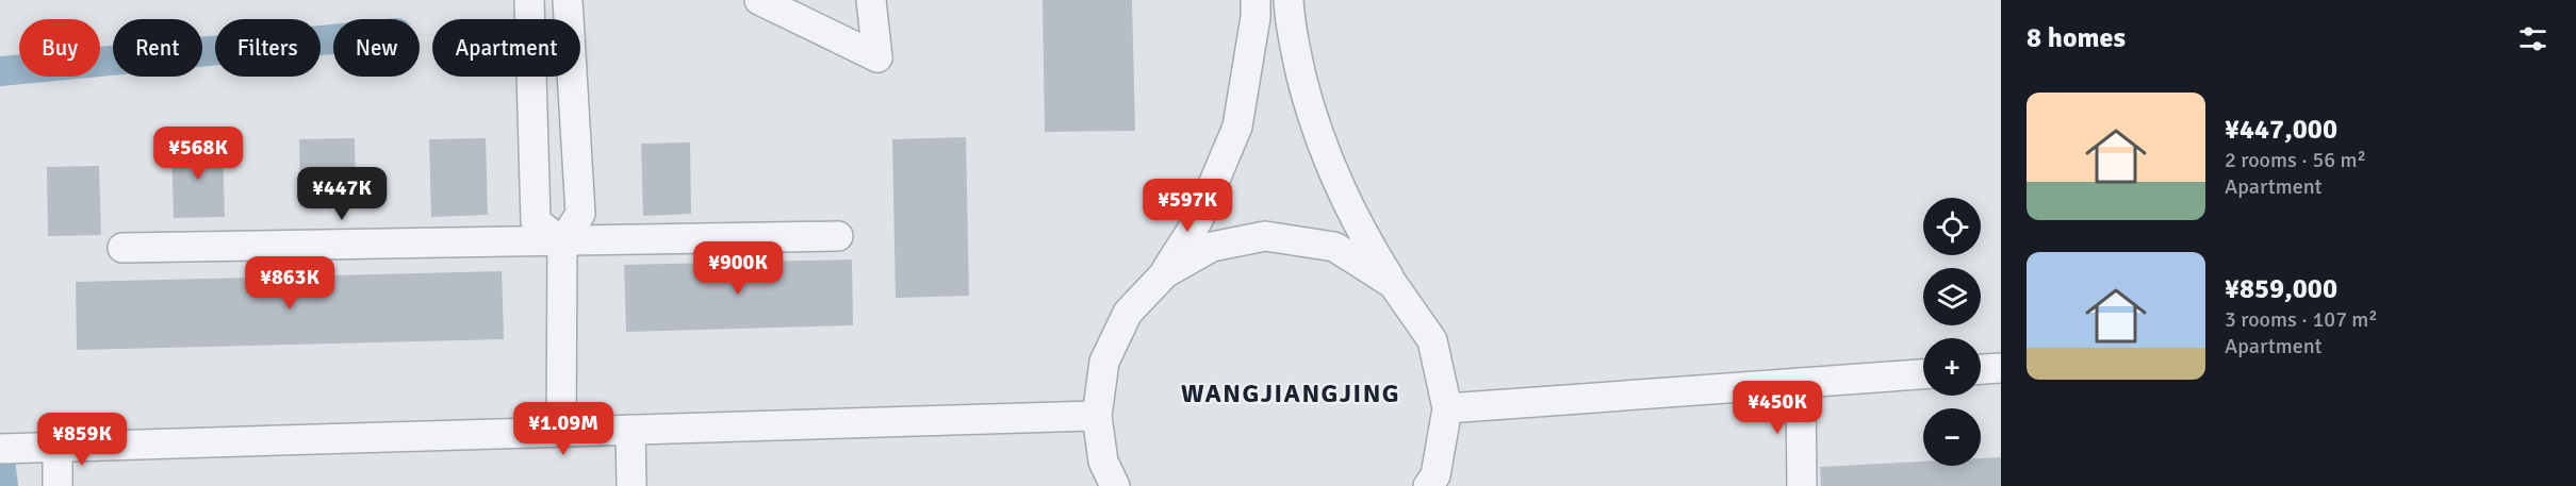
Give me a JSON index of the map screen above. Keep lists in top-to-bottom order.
{
  "districts": ["WANGJIANGJING"],
  "page": {
    "heading": "8 homes",
    "chip": [
      "Buy",
      "Rent",
      "Filters",
      "New",
      "Apartment"
    ],
    "list": [
      {
        "name": "¥447,000",
        "note": "2 rooms · 56 m² · Apartment"
      },
      {
        "name": "¥859,000",
        "note": "3 rooms · 107 m² · Apartment"
      }
    ],
    "price": [
      "¥568K",
      "¥447K",
      "¥597K",
      "¥900K",
      "¥863K",
      "¥450K",
      "¥1.09M",
      "¥859K"
    ],
    "map_buttons": ["+", "−"]
  }
}
